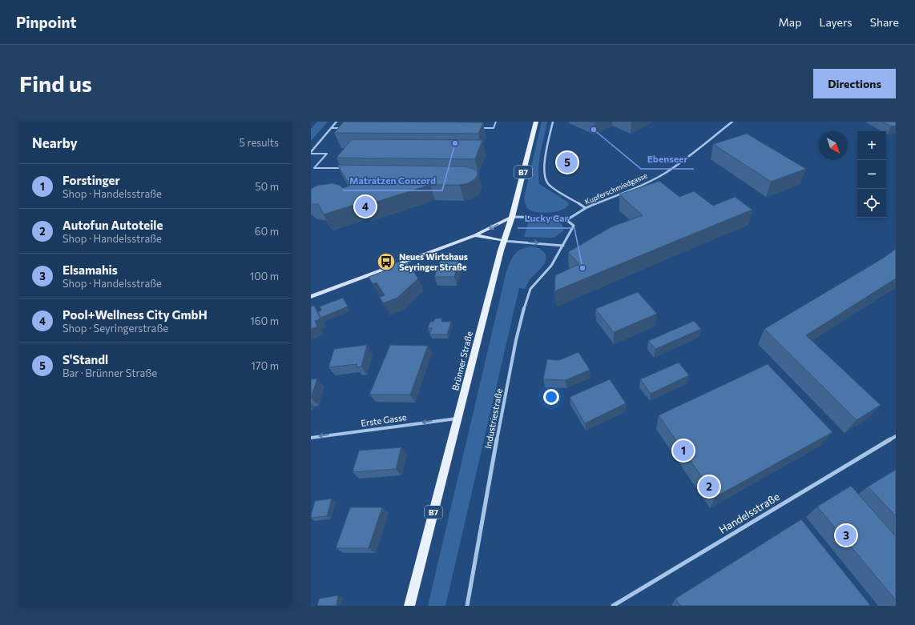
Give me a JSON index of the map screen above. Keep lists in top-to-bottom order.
{
  "streets": {
    "main road": ["B7", "Brünner Straße"],
    "street": [
      "Kupferschmiedgasse",
      "Industriestraße",
      "Erste Gasse",
      "Handelsstraße"
    ]
  },
  "crossings": [
    ["Brünner Straße", "Erste Gasse"]
  ],
  "one_way": ["Erste Gasse"],
  "places": {
    "other": ["Ebenseer", "Matratzen Concord", "Lucky Car"],
    "bus stop": ["Neues Wirtshaus Seyringer Straße"]
  },
  "north": "bottom right",
  "page": {
    "header": "Pinpoint",
    "nav": ["Map", "Layers", "Share"],
    "buttons": "Directions",
    "title": "Find us",
    "heading": ["Nearby", "5 results"],
    "map_buttons": ["+", "−"],
    "pins": [
      "5",
      "4",
      "1",
      "2",
      "3"
    ],
    "list": [
      {
        "mark": "1",
        "name": "Forstinger",
        "note": "Shop · Handelsstraße",
        "value": "50 m"
      },
      {
        "mark": "2",
        "name": "Autofun Autoteile",
        "note": "Shop · Handelsstraße",
        "value": "60 m"
      },
      {
        "mark": "3",
        "name": "Elsamahis",
        "note": "Shop · Handelsstraße",
        "value": "100 m"
      },
      {
        "mark": "4",
        "name": "Pool+Wellness City GmbH",
        "note": "Shop · Seyringerstraße",
        "value": "160 m"
      },
      {
        "mark": "5",
        "name": "S'Standl",
        "note": "Bar · Brünner Straße",
        "value": "170 m"
      }
    ]
  }
}
